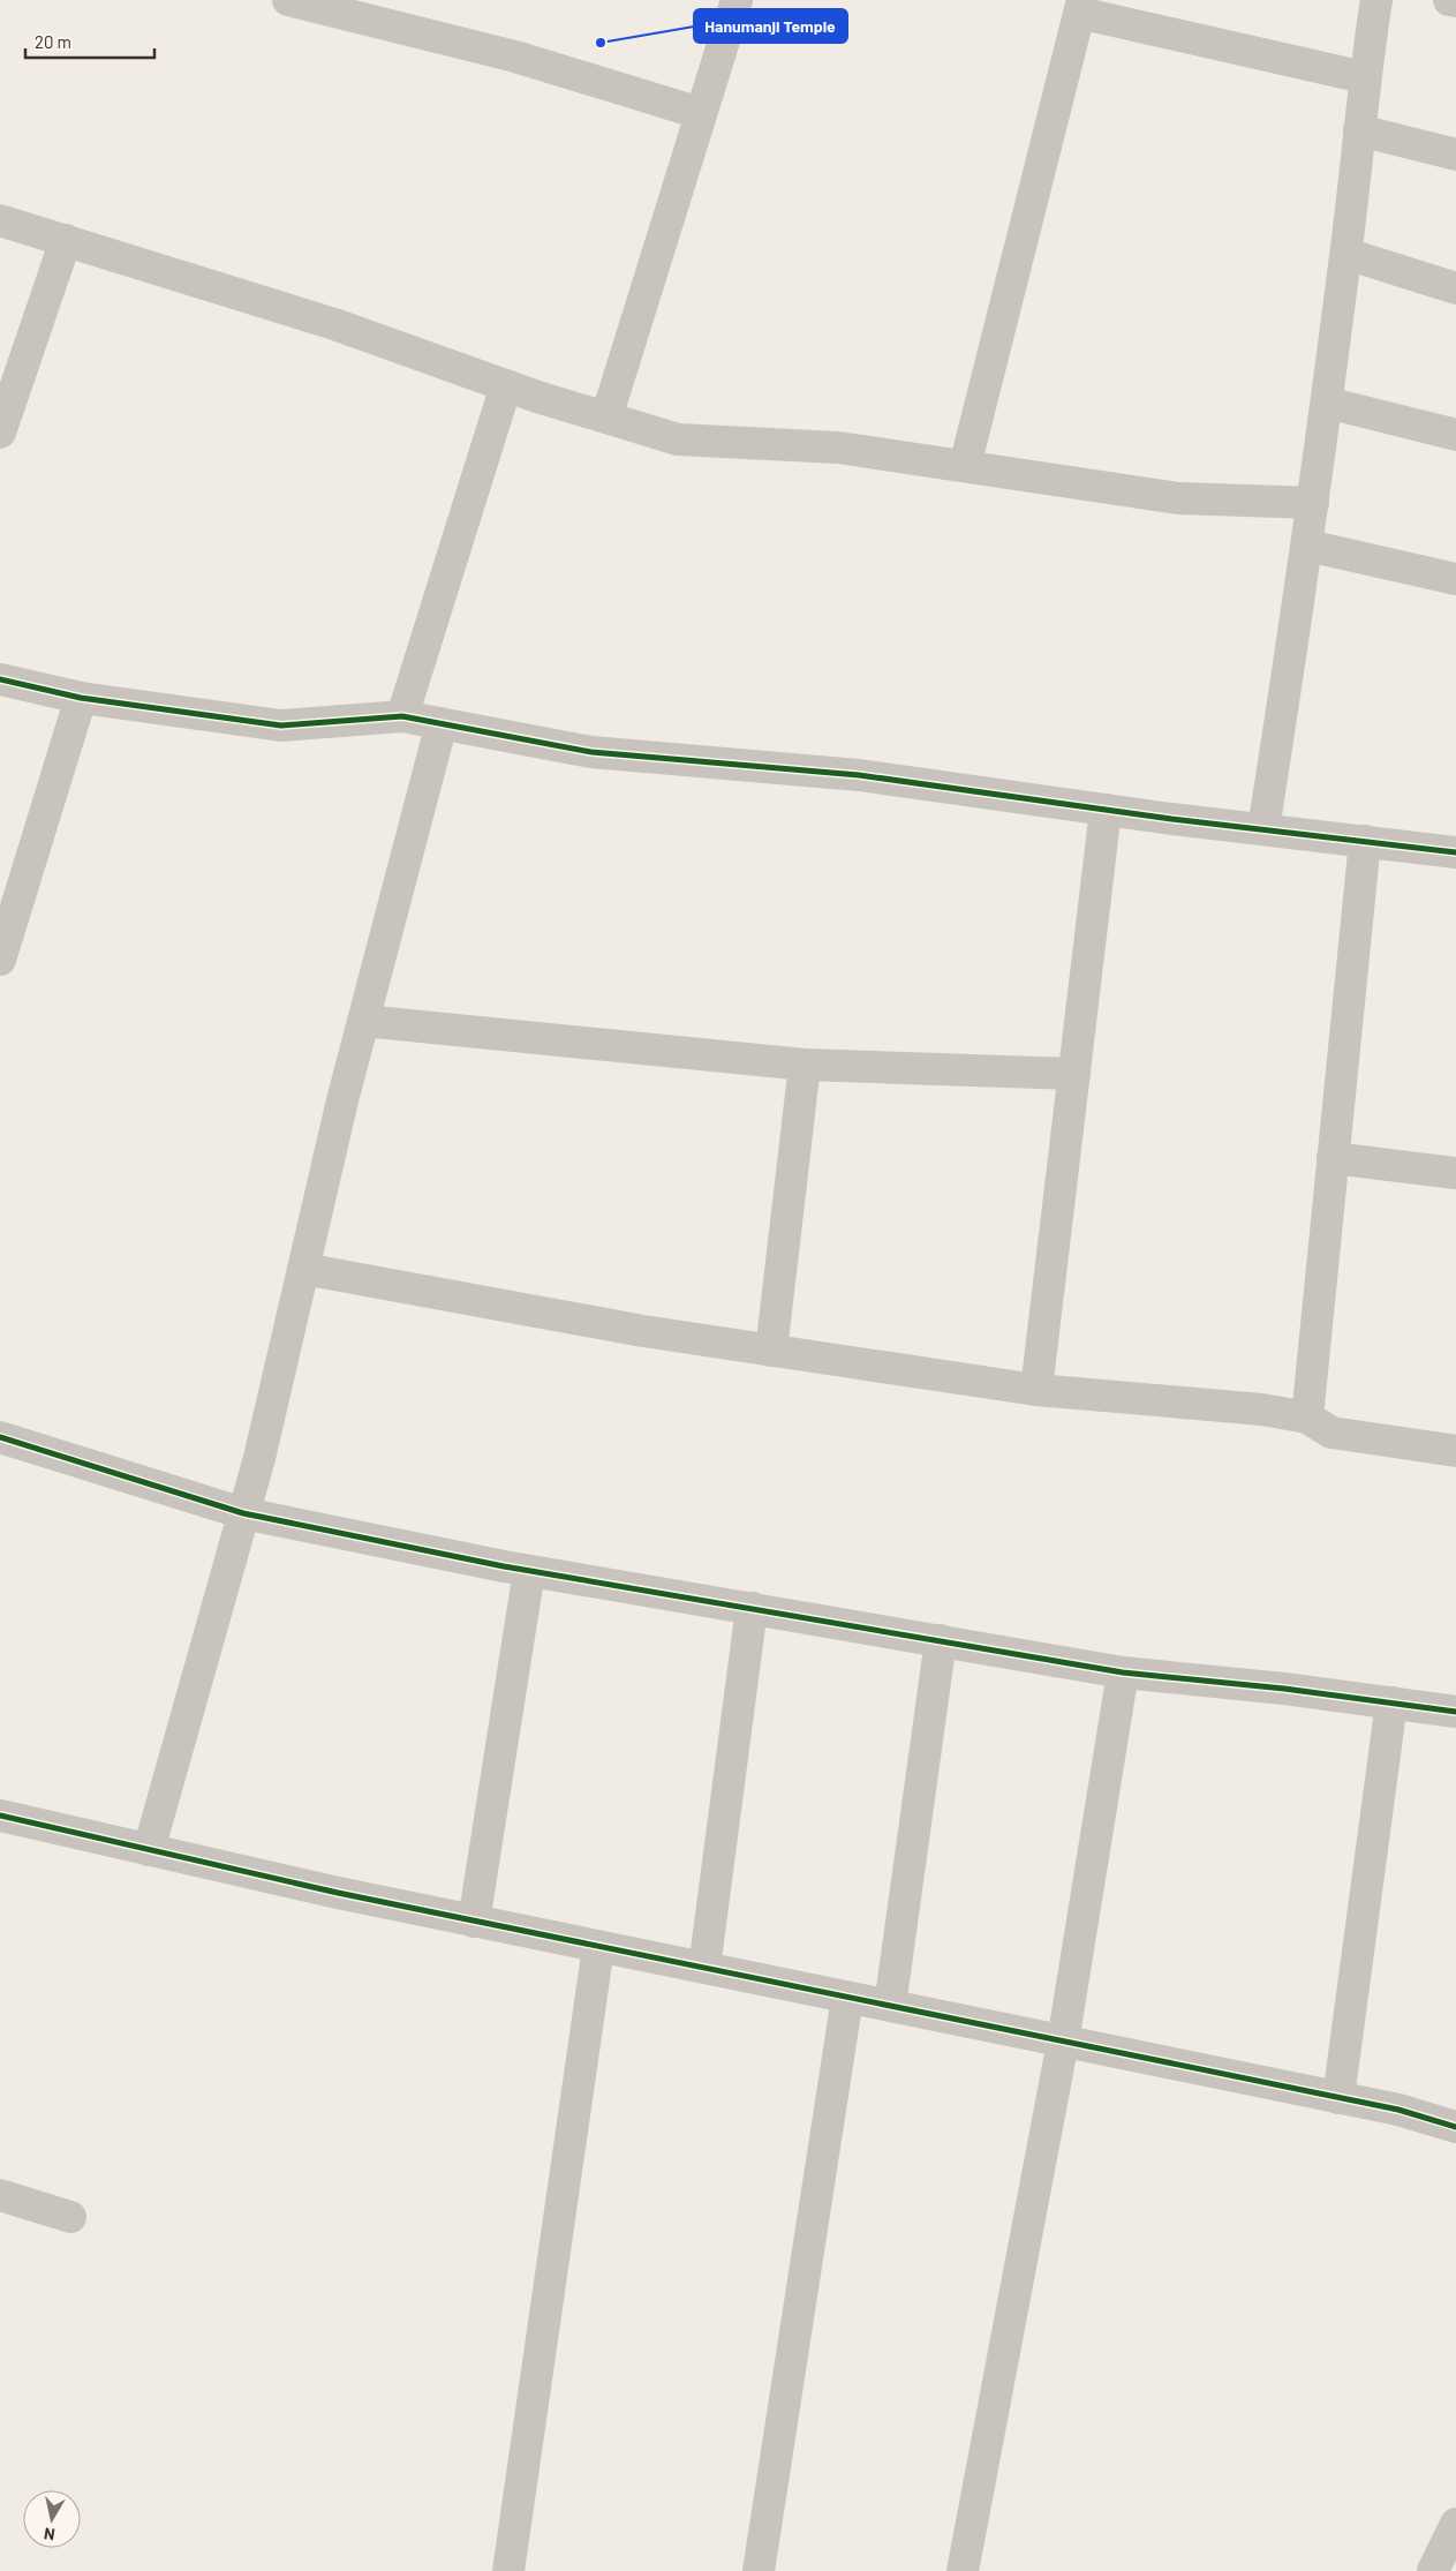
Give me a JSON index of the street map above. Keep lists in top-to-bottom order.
{
  "places": ["Hanumanji Temple"],
  "scale_bar": "20 m",
  "north": "bottom"
}
